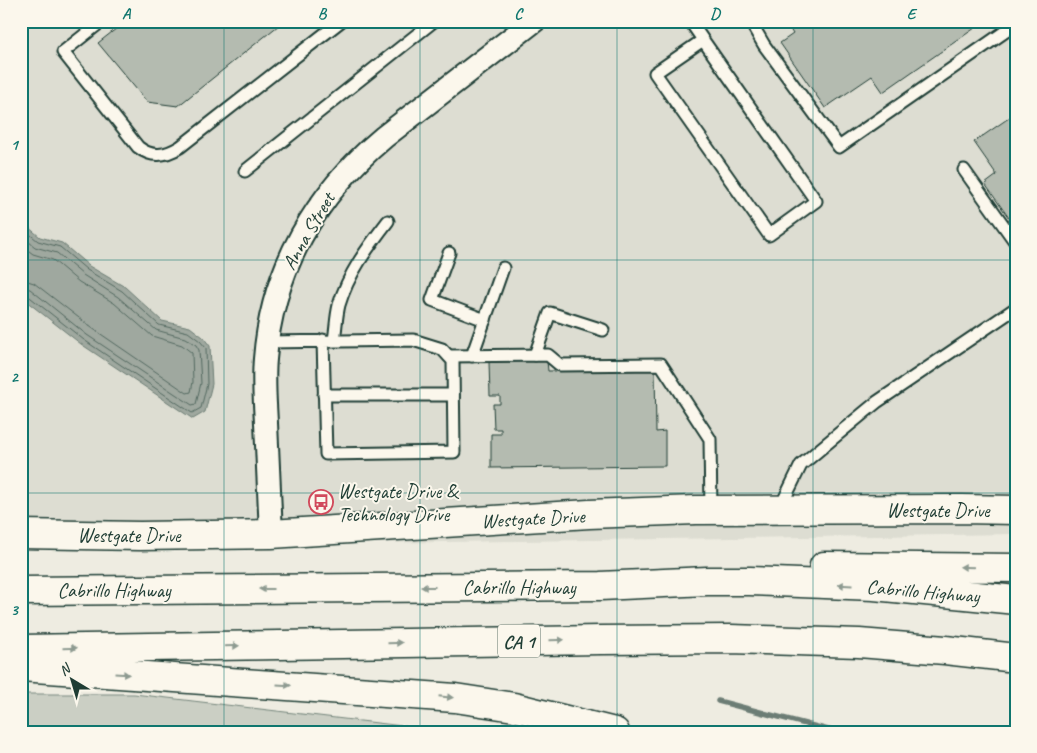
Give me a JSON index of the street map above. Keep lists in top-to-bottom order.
{
  "streets": {
    "main road": ["Westgate Drive", "Cabrillo Highway", "CA 1"],
    "street": ["Anna Street"]
  },
  "crossings": [
    ["Anna Street", "Westgate Drive"]
  ],
  "places": {
    "bus stop": ["Westgate Drive & Technology Drive"]
  },
  "north": "top left",
  "grid": {
    "columns": [
      "A",
      "B",
      "C",
      "D",
      "E"
    ],
    "rows": ["1", "2", "3"]
  }
}
